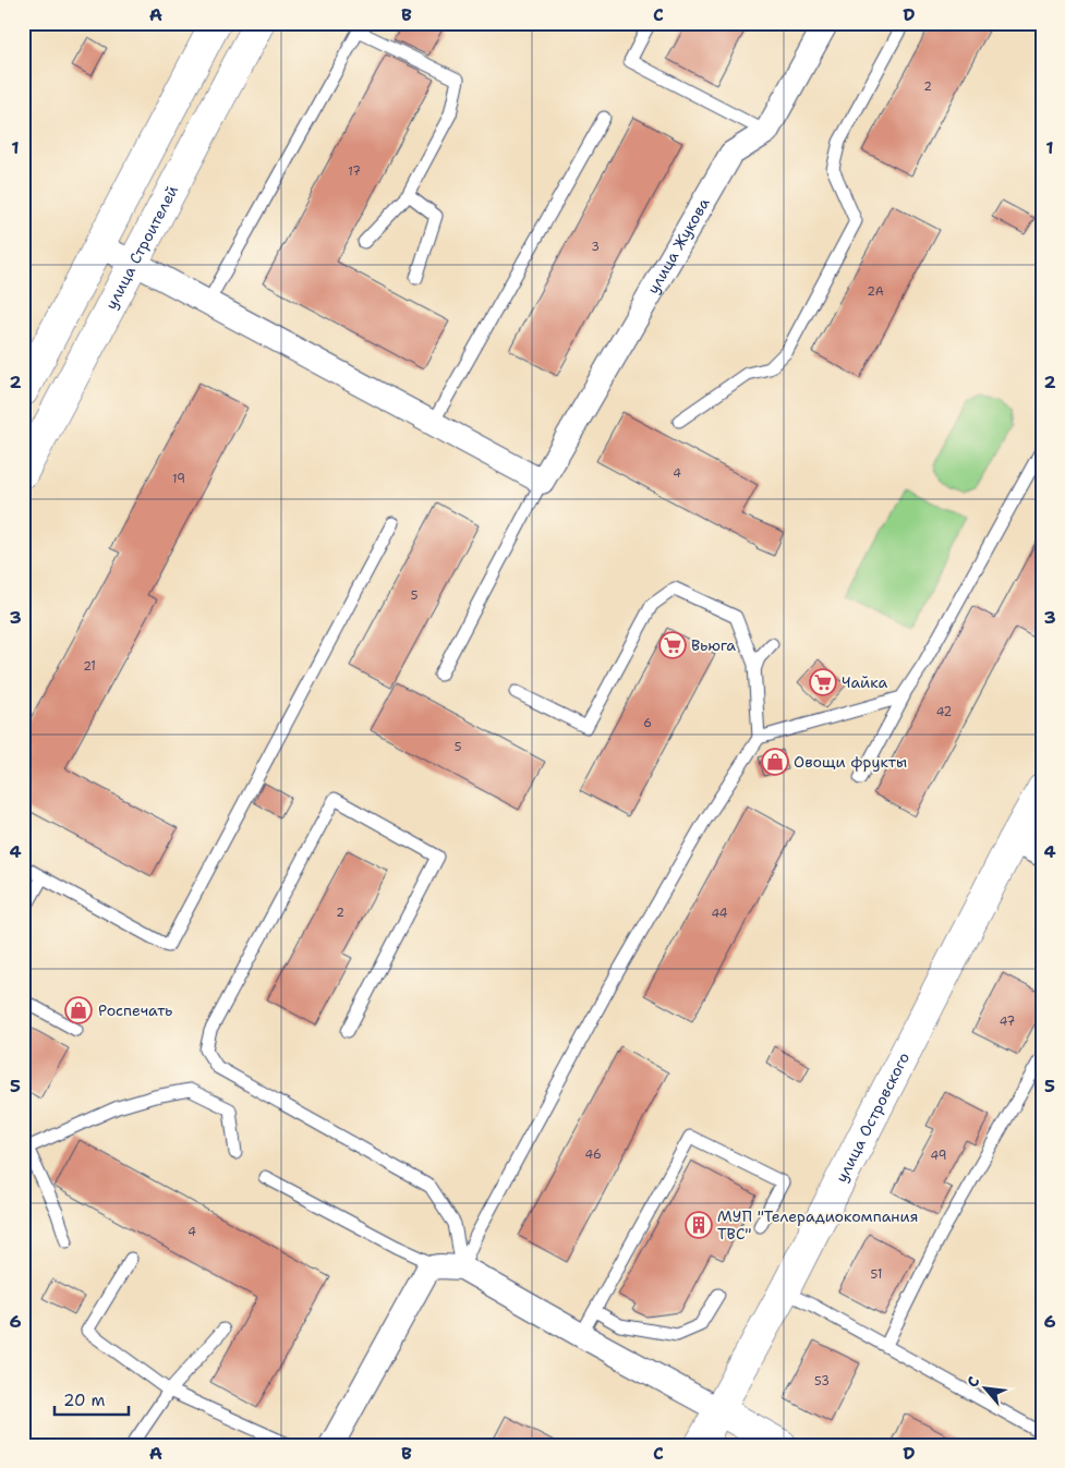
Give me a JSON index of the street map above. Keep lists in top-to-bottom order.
{
  "streets": {
    "street": ["улица Жукова", "улица Строителей", "улица Островского"]
  },
  "places": {
    "supermarket": ["Вьюга", "Чайка"],
    "shop": ["Овощи фрукты", "Роспечать"],
    "building": ["МУП \"Телерадиокомпания ТВС\""]
  },
  "house_numbers": [
    "2",
    "17",
    "3",
    "2А",
    "4",
    "19",
    "5",
    "21",
    "42",
    "6",
    "5",
    "2",
    "44",
    "47",
    "46",
    "49",
    "4",
    "51",
    "53"
  ],
  "scale_bar": "20 m",
  "north": "top left",
  "grid": {
    "columns": [
      "A",
      "B",
      "C",
      "D"
    ],
    "rows": [
      "1",
      "2",
      "3",
      "4",
      "5",
      "6"
    ]
  }
}
